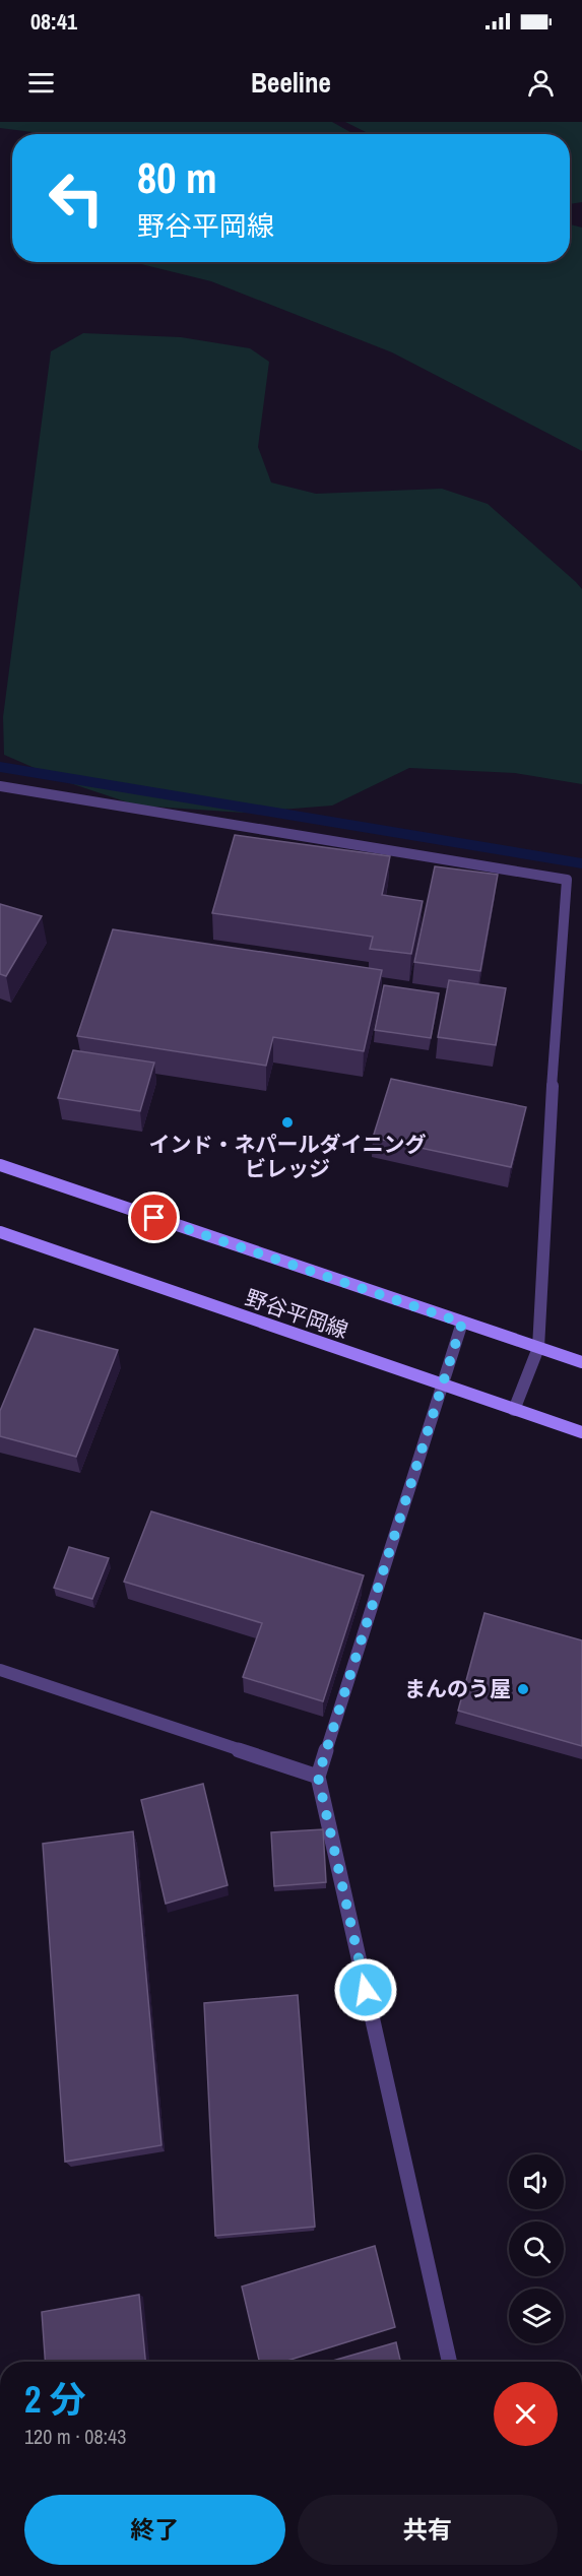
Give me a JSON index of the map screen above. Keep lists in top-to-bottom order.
{
  "streets": {
    "main road": ["野谷平岡線"]
  },
  "places": ["インド・ネパールダイニング ビレッジ", "まんのう屋"],
  "page": {
    "status": "08:41",
    "header": "Beeline",
    "turn": ["80 m", "野谷平岡線"],
    "heading": ["2 分", "120 m · 08:43"],
    "buttons": ["終了", "共有"]
  }
}
